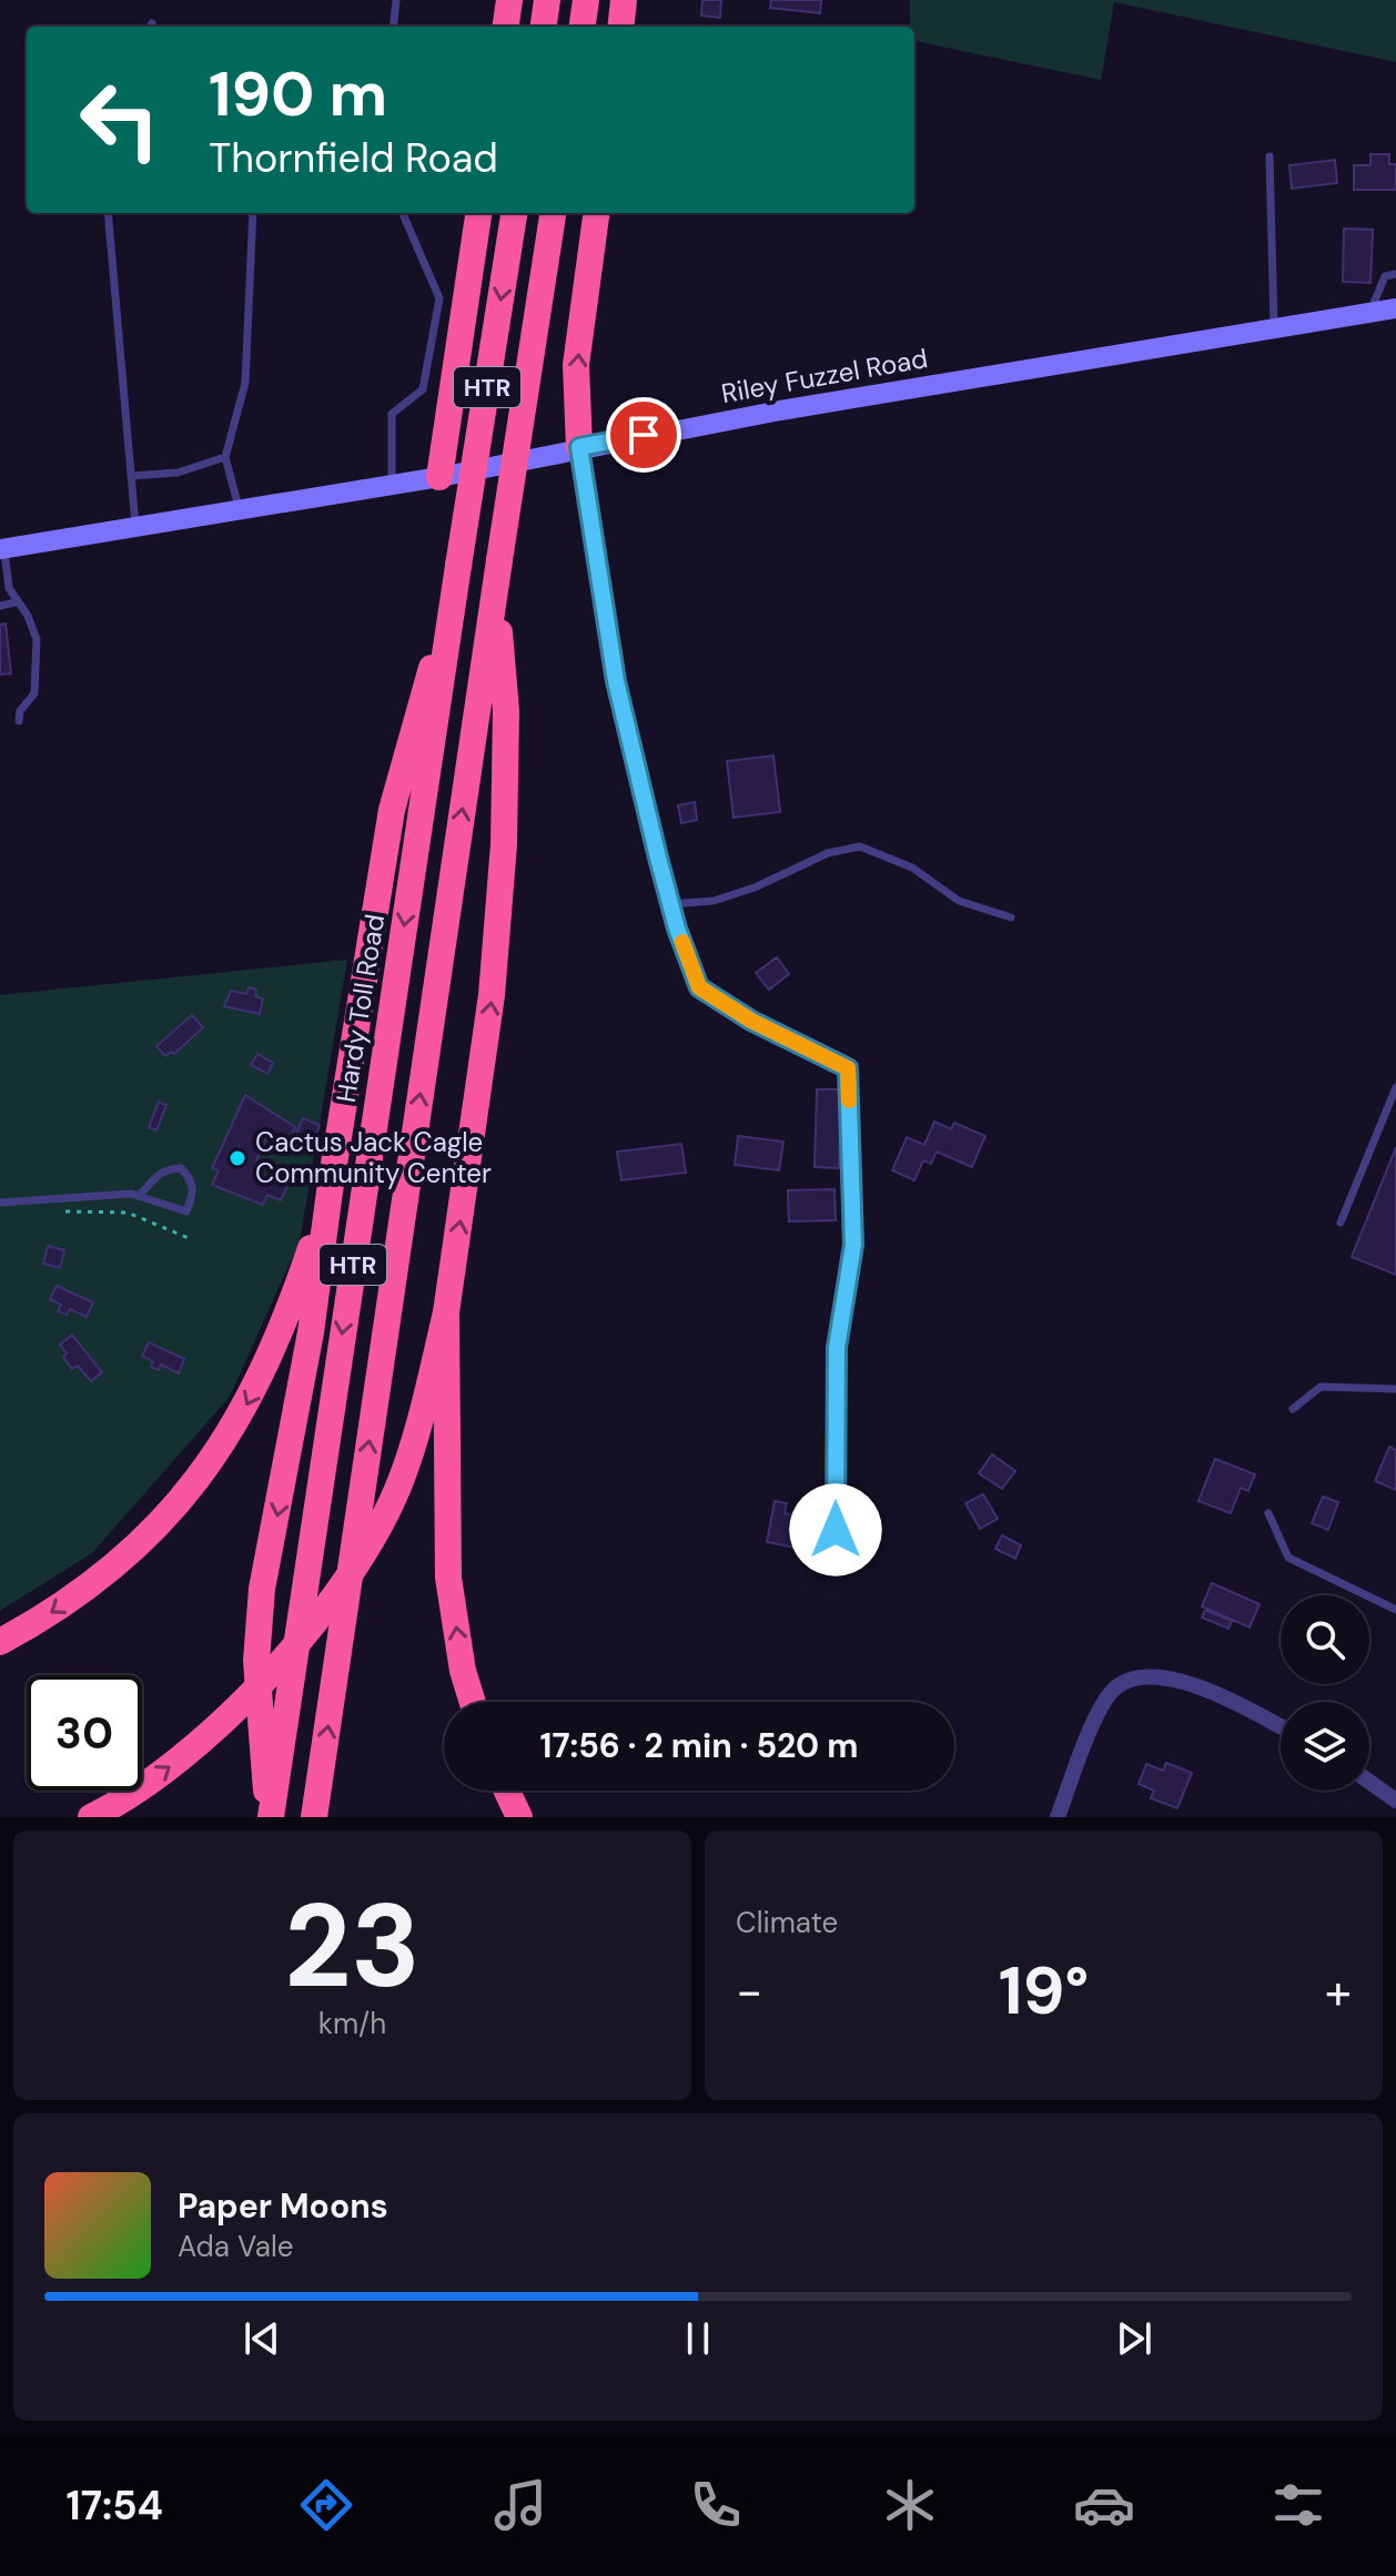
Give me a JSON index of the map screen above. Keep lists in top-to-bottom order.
{
  "streets": {
    "highway": ["HTR", "Hardy Toll Road"],
    "main road": ["Riley Fuzzel Road"]
  },
  "places": ["Cactus Jack Cagle Community Center"],
  "page": {
    "turn": ["190 m", "Thornfield Road"],
    "limit": "30",
    "trip": "17:56 · 2 min · 520 m",
    "tile": [
      ["23", "km/h"],
      "Climate"
    ],
    "heat": ["−", "19°", "+"],
    "song": ["Paper Moons", "Ada Vale"],
    "tabs": "17:54"
  }
}
